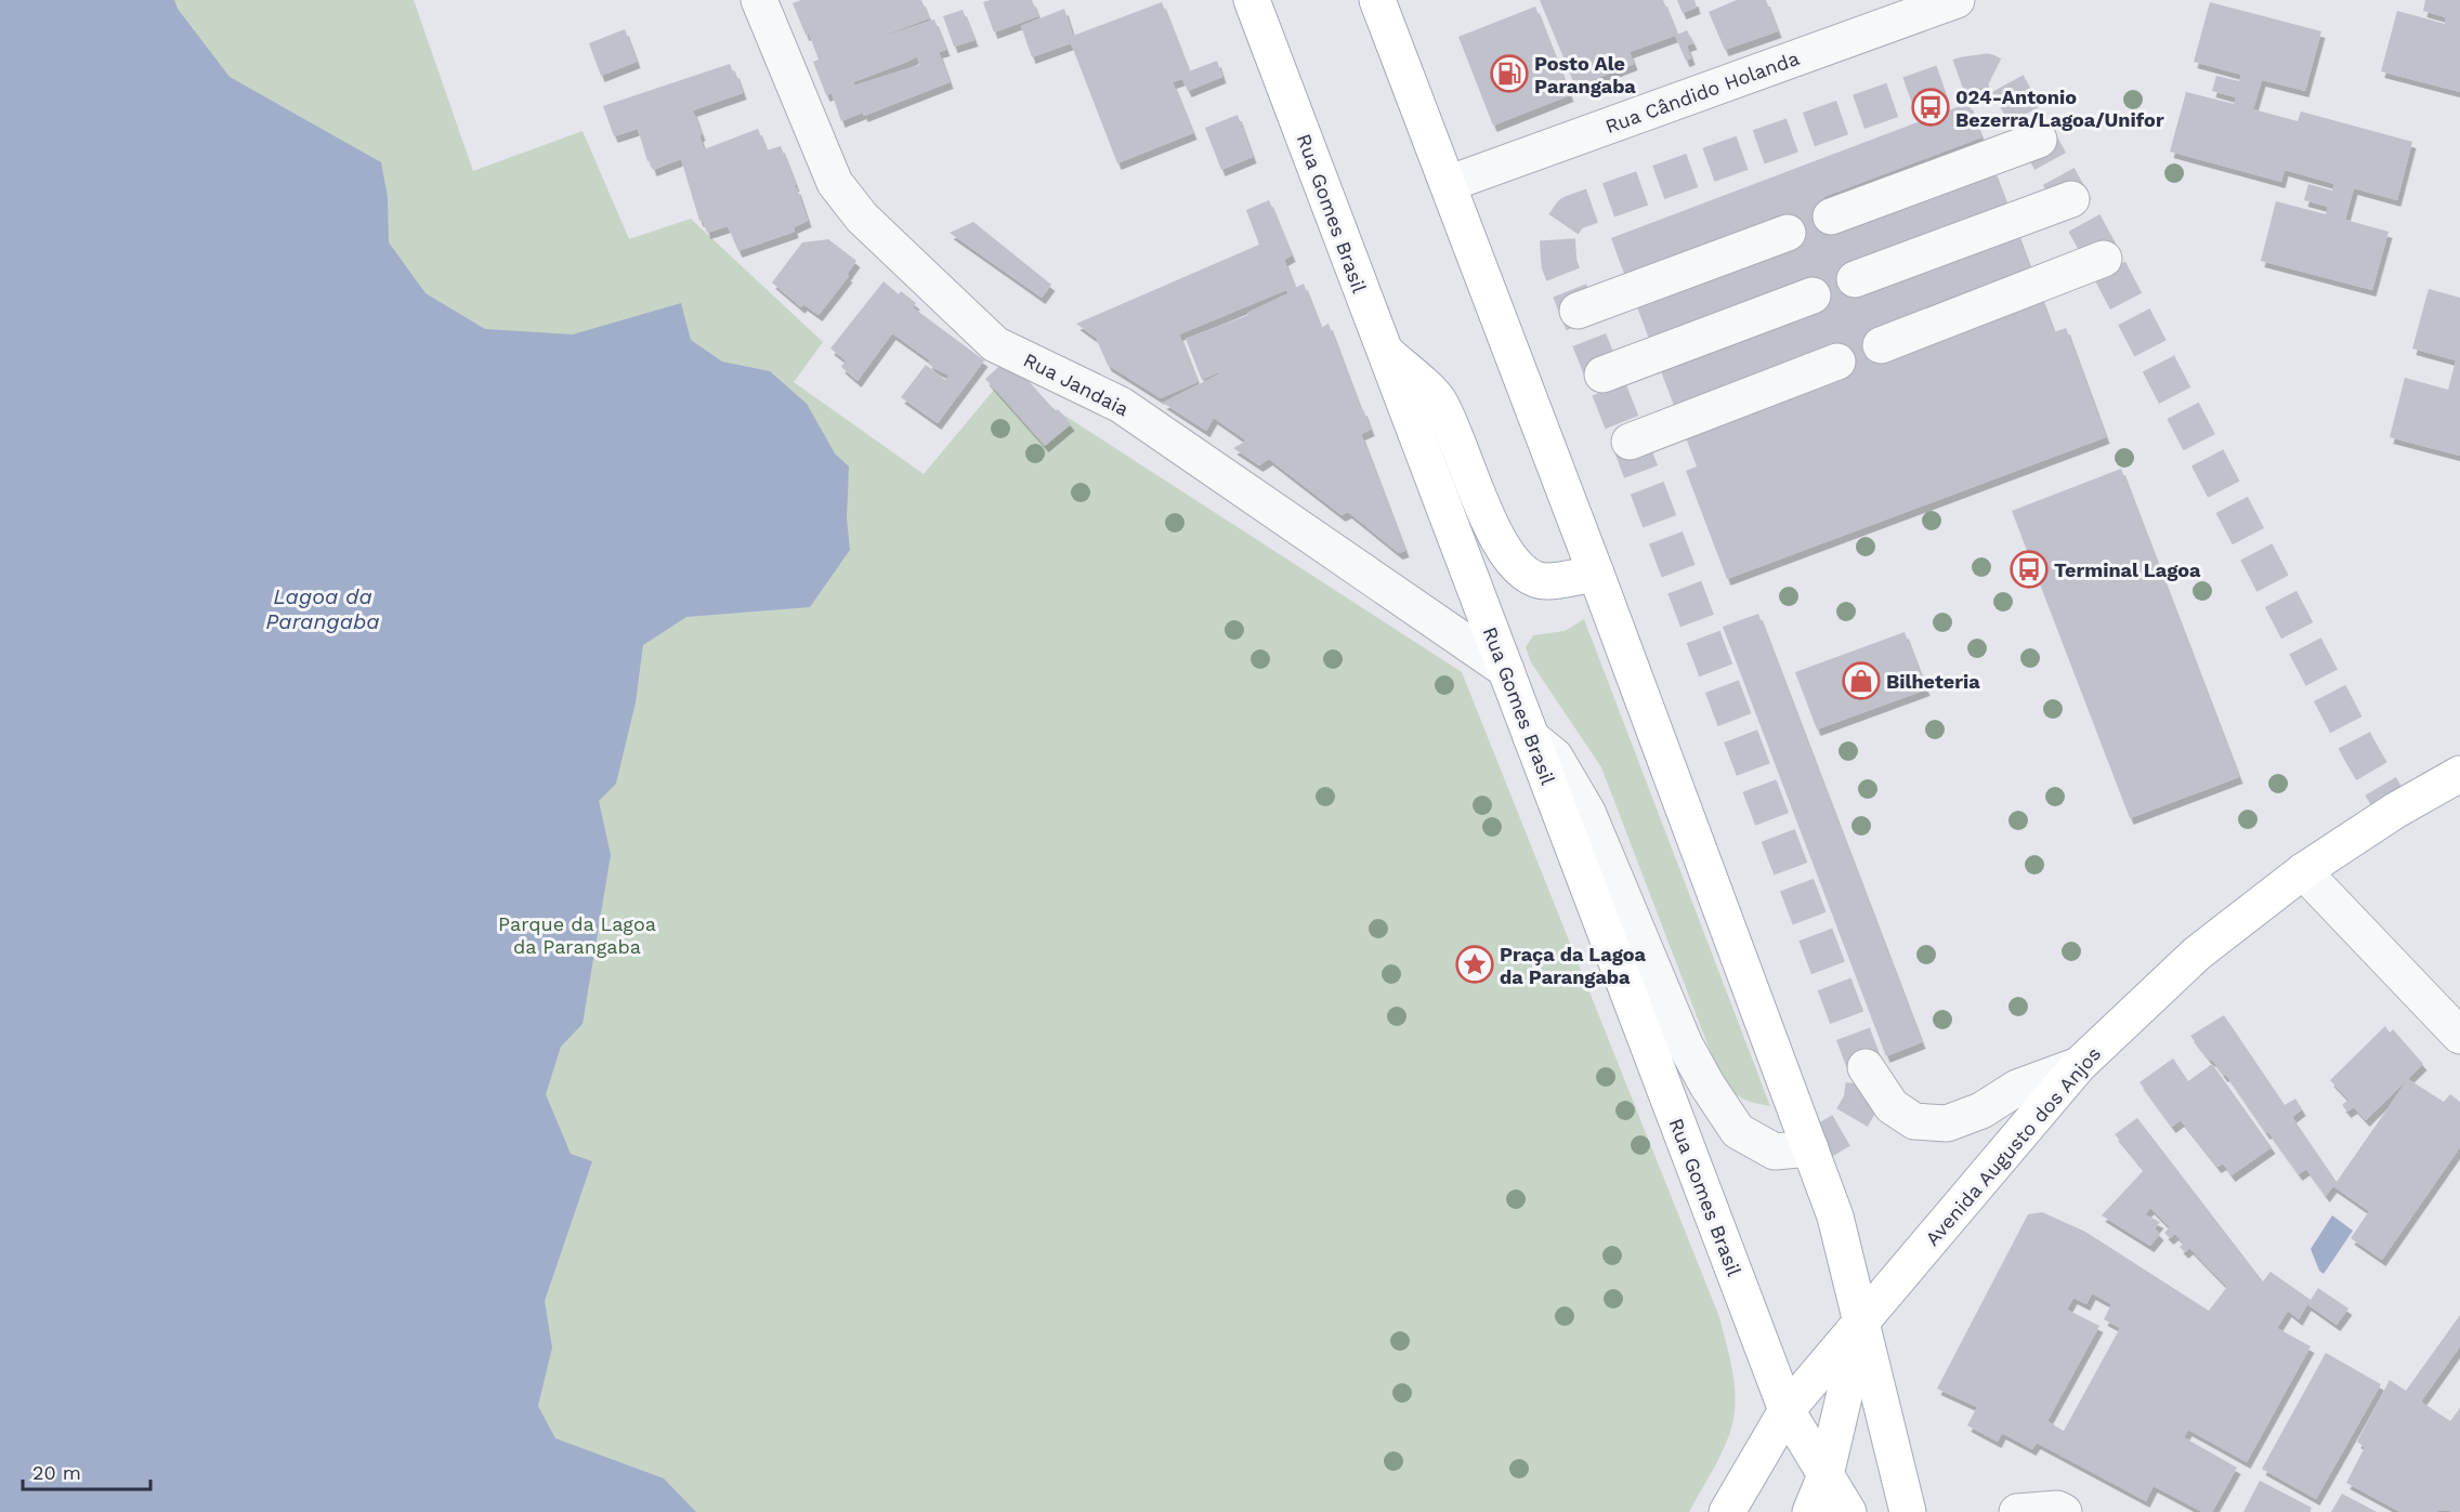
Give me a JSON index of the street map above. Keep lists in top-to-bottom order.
{
  "streets": {
    "main road": ["Rua Gomes Brasil", "Avenida Augusto dos Anjos"],
    "street": ["Rua Cândido Holanda", "Rua Jandaia"]
  },
  "crossings": [
    ["Rua Gomes Brasil", "Rua Jandaia"],
    ["Rua Gomes Brasil", "Avenida Augusto dos Anjos"]
  ],
  "water": ["Lagoa da Parangaba"],
  "parks": ["Parque da Lagoa da Parangaba"],
  "places": {
    "fuel station": ["Posto Ale Parangaba"],
    "bus stop": ["024-Antonio Bezerra/Lagoa/Unifor", "Terminal Lagoa"],
    "shop": ["Bilheteria"],
    "place": ["Praça da Lagoa da Parangaba"]
  },
  "scale_bar": "20 m"
}
